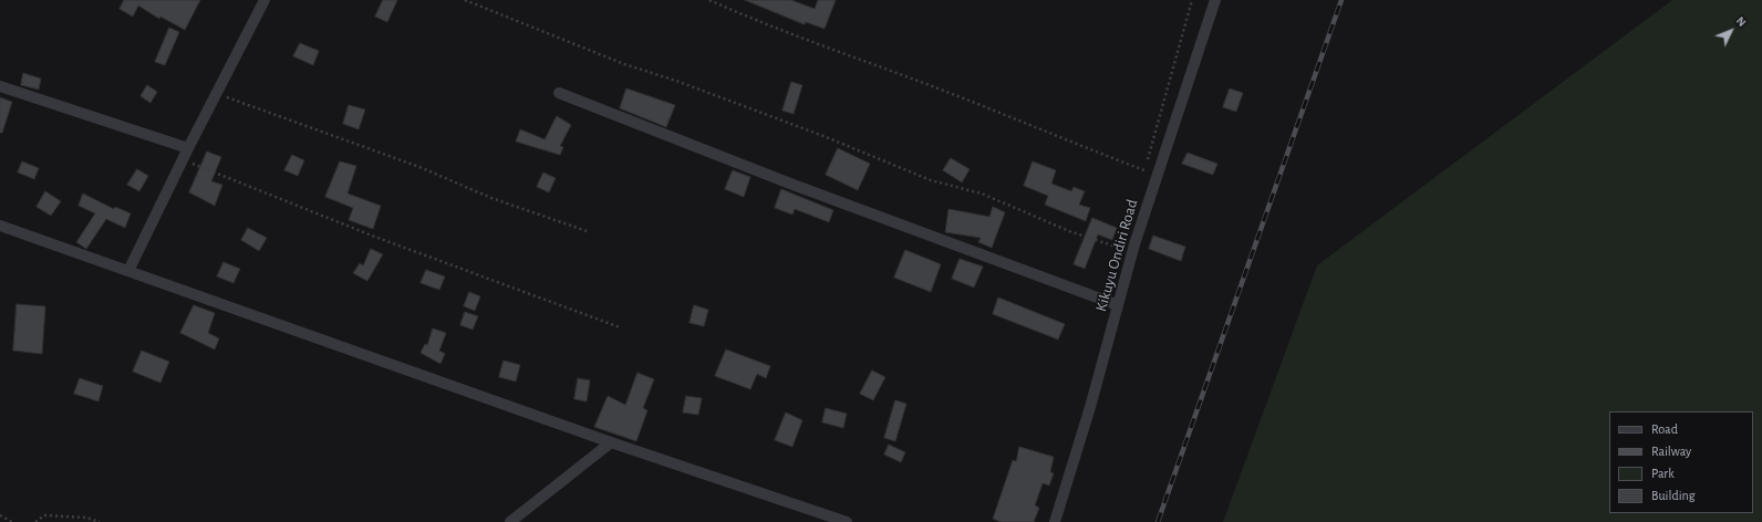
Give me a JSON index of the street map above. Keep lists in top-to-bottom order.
{
  "streets": {
    "street": ["Kikuyu Ondiri Road"]
  },
  "legend": [
    "Road",
    "Railway",
    "Park",
    "Building"
  ],
  "north": "top right"
}
